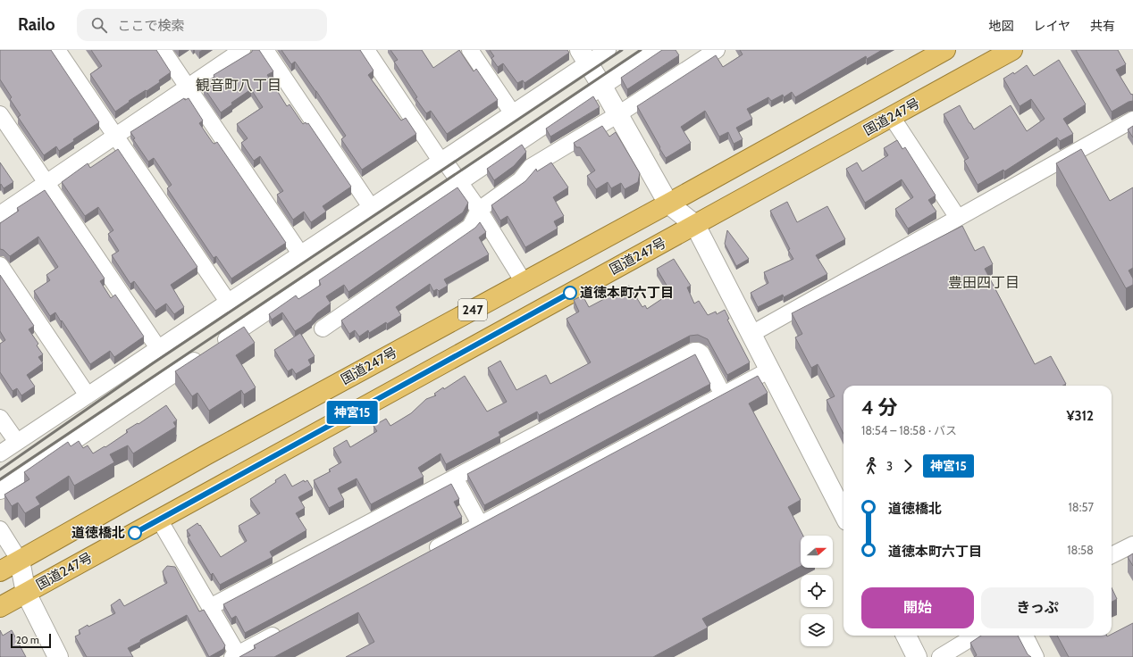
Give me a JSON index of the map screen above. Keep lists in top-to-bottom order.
{
  "streets": {
    "highway": ["国道247号", "247"]
  },
  "districts": ["観音町八丁目", "豊田四丁目"],
  "places": ["道徳本町六丁目", "道徳橋北"],
  "lines": ["bus line 神宮15"],
  "scale_bar": "20 m",
  "north": "right",
  "page": {
    "header": "Railo",
    "search": "ここで検索",
    "nav": ["地図", "レイヤ", "共有"],
    "on_map": "神宮15",
    "heading": ["4 分", "18:54 – 18:58 · バス", "¥312"],
    "legs": ["3", "神宮15"],
    "list": [
      {
        "name": "道徳橋北",
        "value": "18:57"
      },
      {
        "name": "道徳本町六丁目",
        "value": "18:58"
      }
    ],
    "buttons": ["開始", "きっぷ"],
    "scale": "20 m"
  }
}
